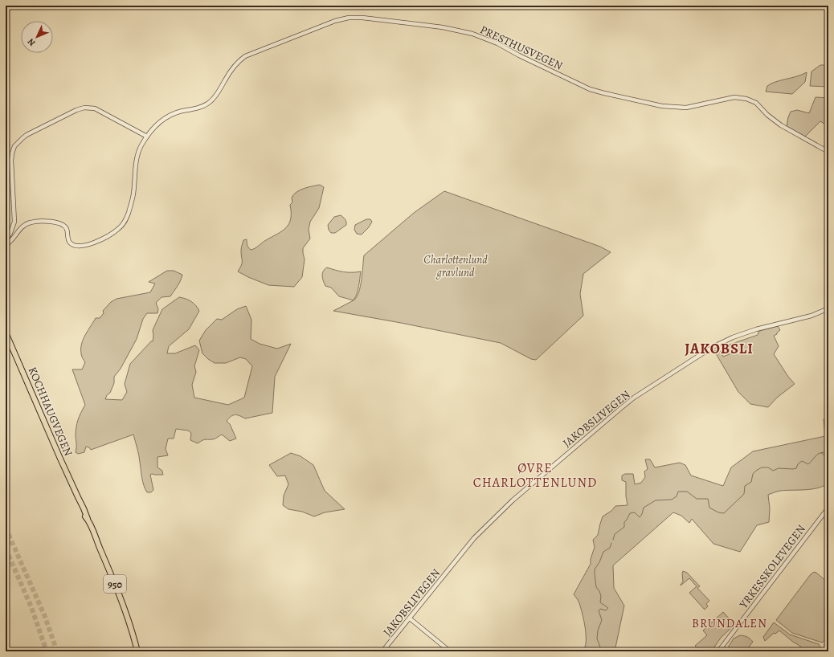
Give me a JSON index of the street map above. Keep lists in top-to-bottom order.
{
  "streets": {
    "main road": ["KOCHHAUGVEGEN", "950"],
    "street": ["PRESTHUSVEGEN", "JAKOBSLIVEGEN", "YRKESSKOLEVEGEN"]
  },
  "districts": ["JAKOBSLI", "ØVRE CHARLOTTENLUND", "BRUNDALEN"],
  "parks": ["Charlottenlund gravlund"],
  "north": "bottom left"
}
